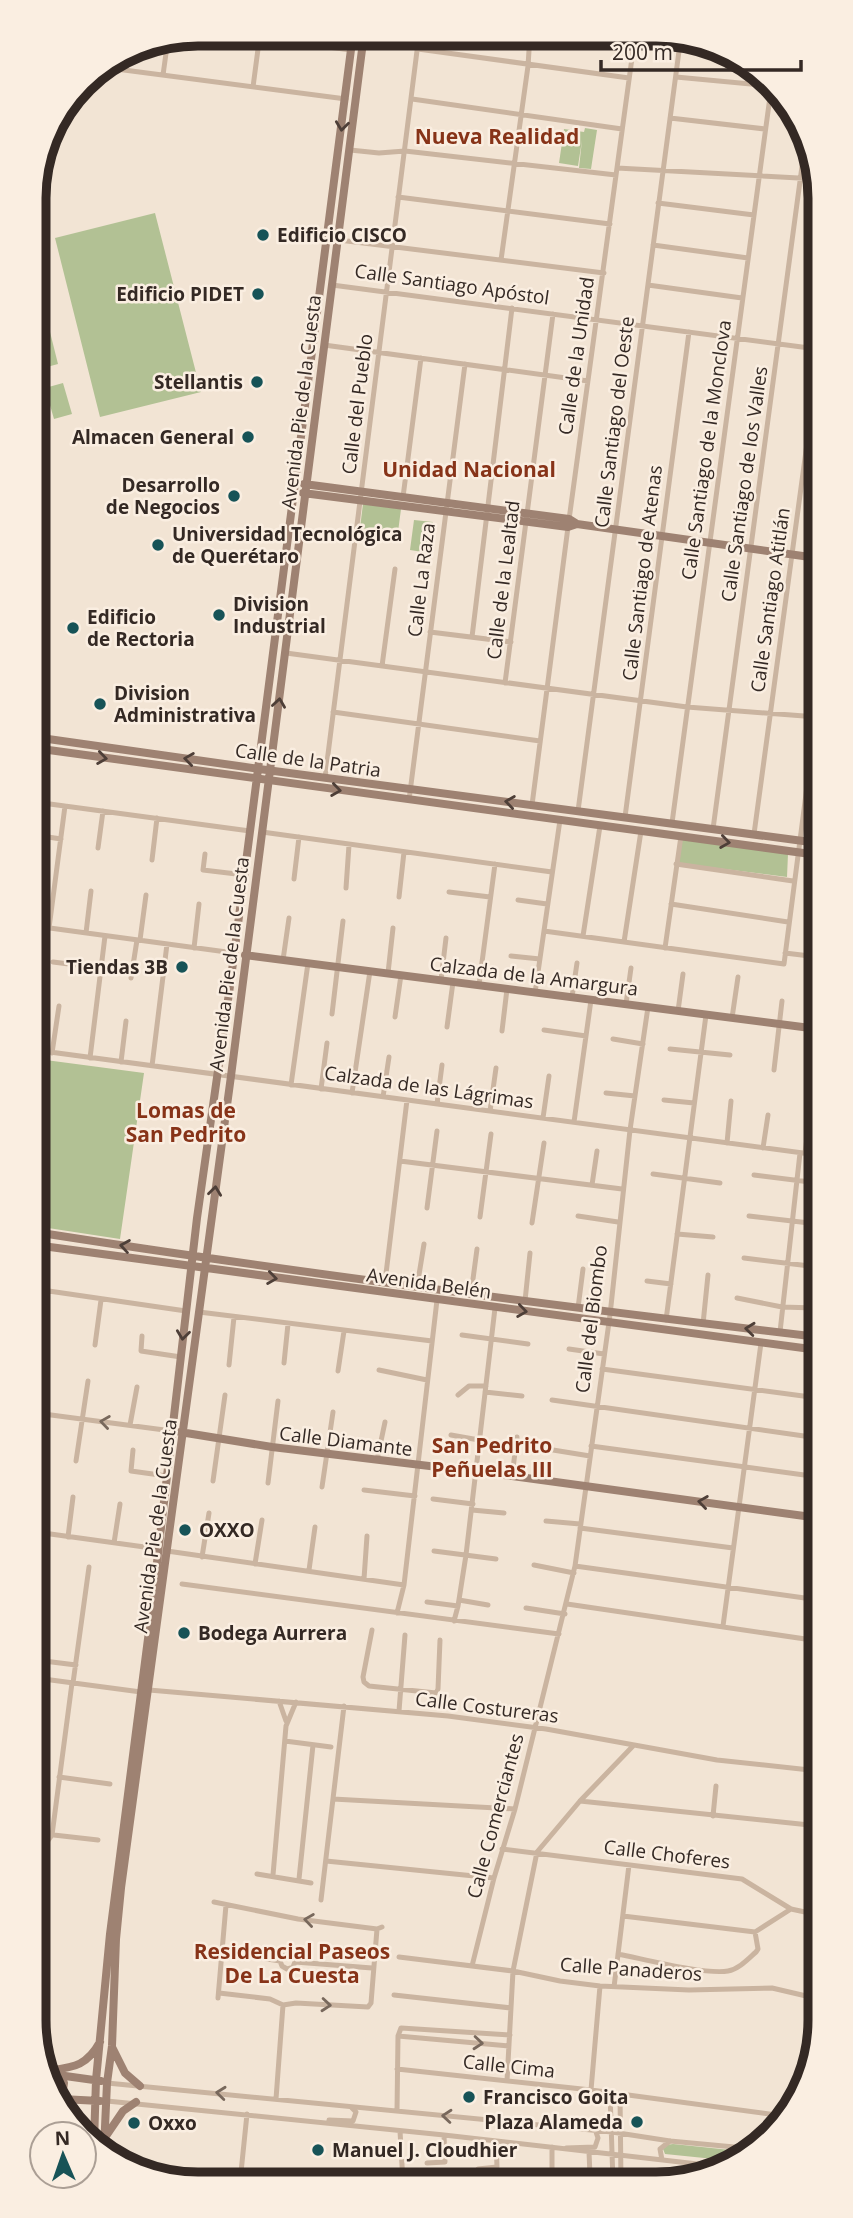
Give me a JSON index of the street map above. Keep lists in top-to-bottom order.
{
  "streets": {
    "main road": [
      "Avenida Pie de la Cuesta",
      "Calle de la Patria",
      "Calzada de la Amargura",
      "Avenida Belén",
      "Calle Diamante"
    ],
    "street": [
      "Calle Santiago Apóstol",
      "Calle de la Unidad",
      "Calle del Pueblo",
      "Calle Santiago del Oeste",
      "Calle Santiago de la Monclova",
      "Calle Santiago de los Valles",
      "Calle Santiago de Atenas",
      "Calle La Raza",
      "Calle de la Lealtad",
      "Calle Santiago Atitlán",
      "Calzada de las Lágrimas",
      "Calle del Biombo",
      "Calle Costureras",
      "Calle Comerciantes",
      "Calle Choferes",
      "Calle Panaderos",
      "Calle Cima"
    ]
  },
  "crossings": [
    ["Calle Santiago Apóstol", "Calle de la Unidad"],
    ["Calle Santiago Apóstol", "Avenida Pie de la Cuesta"],
    ["Calle Santiago Apóstol", "Calle del Pueblo"],
    ["Calle Santiago Apóstol", "Calle Santiago del Oeste"],
    ["Calle Santiago Apóstol", "Calle Santiago de la Monclova"],
    ["Calle Santiago Apóstol", "Calle Santiago de los Valles"],
    ["Calle Santiago Apóstol", "Calle Santiago de Atenas"],
    ["Calle Santiago Apóstol", "Calle de la Lealtad"],
    ["Calle de la Unidad", "Calle de la Patria"],
    ["Avenida Pie de la Cuesta", "Calle de la Patria"],
    ["Avenida Pie de la Cuesta", "Calzada de la Amargura"],
    ["Avenida Pie de la Cuesta", "Calzada de las Lágrimas"],
    ["Avenida Pie de la Cuesta", "Avenida Belén"],
    ["Avenida Pie de la Cuesta", "Calle Diamante"],
    ["Avenida Pie de la Cuesta", "Calle Costureras"],
    ["Calle del Pueblo", "Calle de la Patria"],
    ["Calle Santiago del Oeste", "Calle de la Patria"],
    ["Calle Santiago de la Monclova", "Calle de la Patria"],
    ["Calle Santiago de los Valles", "Calle de la Patria"],
    ["Calle Santiago de Atenas", "Calle de la Patria"],
    ["Calle La Raza", "Calle de la Patria"],
    ["Calle Santiago Atitlán", "Calle de la Patria"],
    ["Calzada de la Amargura", "Calle del Biombo"],
    ["Calzada de las Lágrimas", "Calle del Biombo"],
    ["Avenida Belén", "Calle del Biombo"],
    ["Calle del Biombo", "Calle Diamante"],
    ["Calle del Biombo", "Calle Comerciantes"],
    ["Calle Costureras", "Calle Comerciantes"],
    ["Calle Comerciantes", "Calle Choferes"],
    ["Calle Comerciantes", "Calle Panaderos"]
  ],
  "districts": [
    "Nueva Realidad",
    "Unidad Nacional",
    "Lomas de San Pedrito",
    "San Pedrito Peñuelas III",
    "Residencial Paseos De La Cuesta"
  ],
  "places": [
    "Edificio CISCO",
    "Edificio PIDET",
    "Stellantis",
    "Almacen General",
    "Desarrollo de Negocios",
    "Universidad Tecnológica de Querétaro",
    "Division Industrial",
    "Edificio de Rectoria",
    "Division Administrativa",
    "Tiendas 3B",
    "OXXO",
    "Bodega Aurrera",
    "Francisco Goita",
    "Plaza Alameda",
    "Oxxo",
    "Manuel J. Cloudhier"
  ],
  "scale_bar": "200 m",
  "north": "top"
}
